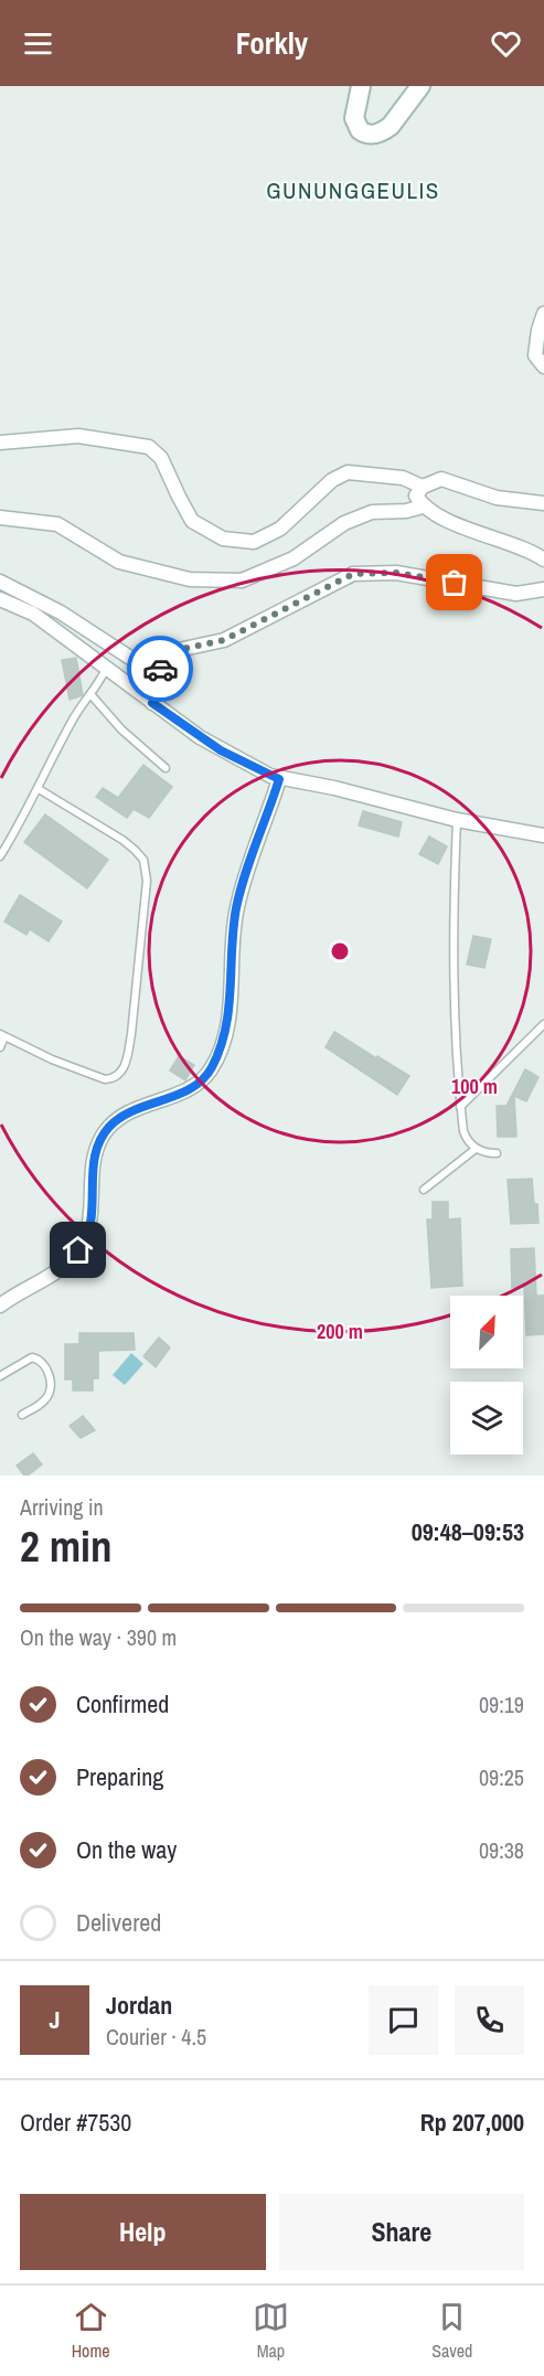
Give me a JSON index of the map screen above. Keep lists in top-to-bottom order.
{
  "districts": ["GUNUNGGEULIS"],
  "north": "top right",
  "page": {
    "header": "Forkly",
    "heading": ["2 min", "Arriving in", "09:48–09:53"],
    "panel": [
      "Jordan",
      "Courier · 4.5",
      "Order #7530",
      "Rp 207,000"
    ],
    "bar": "On the way · 390 m",
    "list": [
      ["Confirmed", "09:19"],
      ["Preparing", "09:25"],
      ["On the way", "09:38"],
      "Delivered"
    ],
    "round": "J",
    "buttons": ["Help", "Share"],
    "tabs": ["Home", "Map", "Saved"]
  },
  "rings": ["100 m", "200 m"]
}
